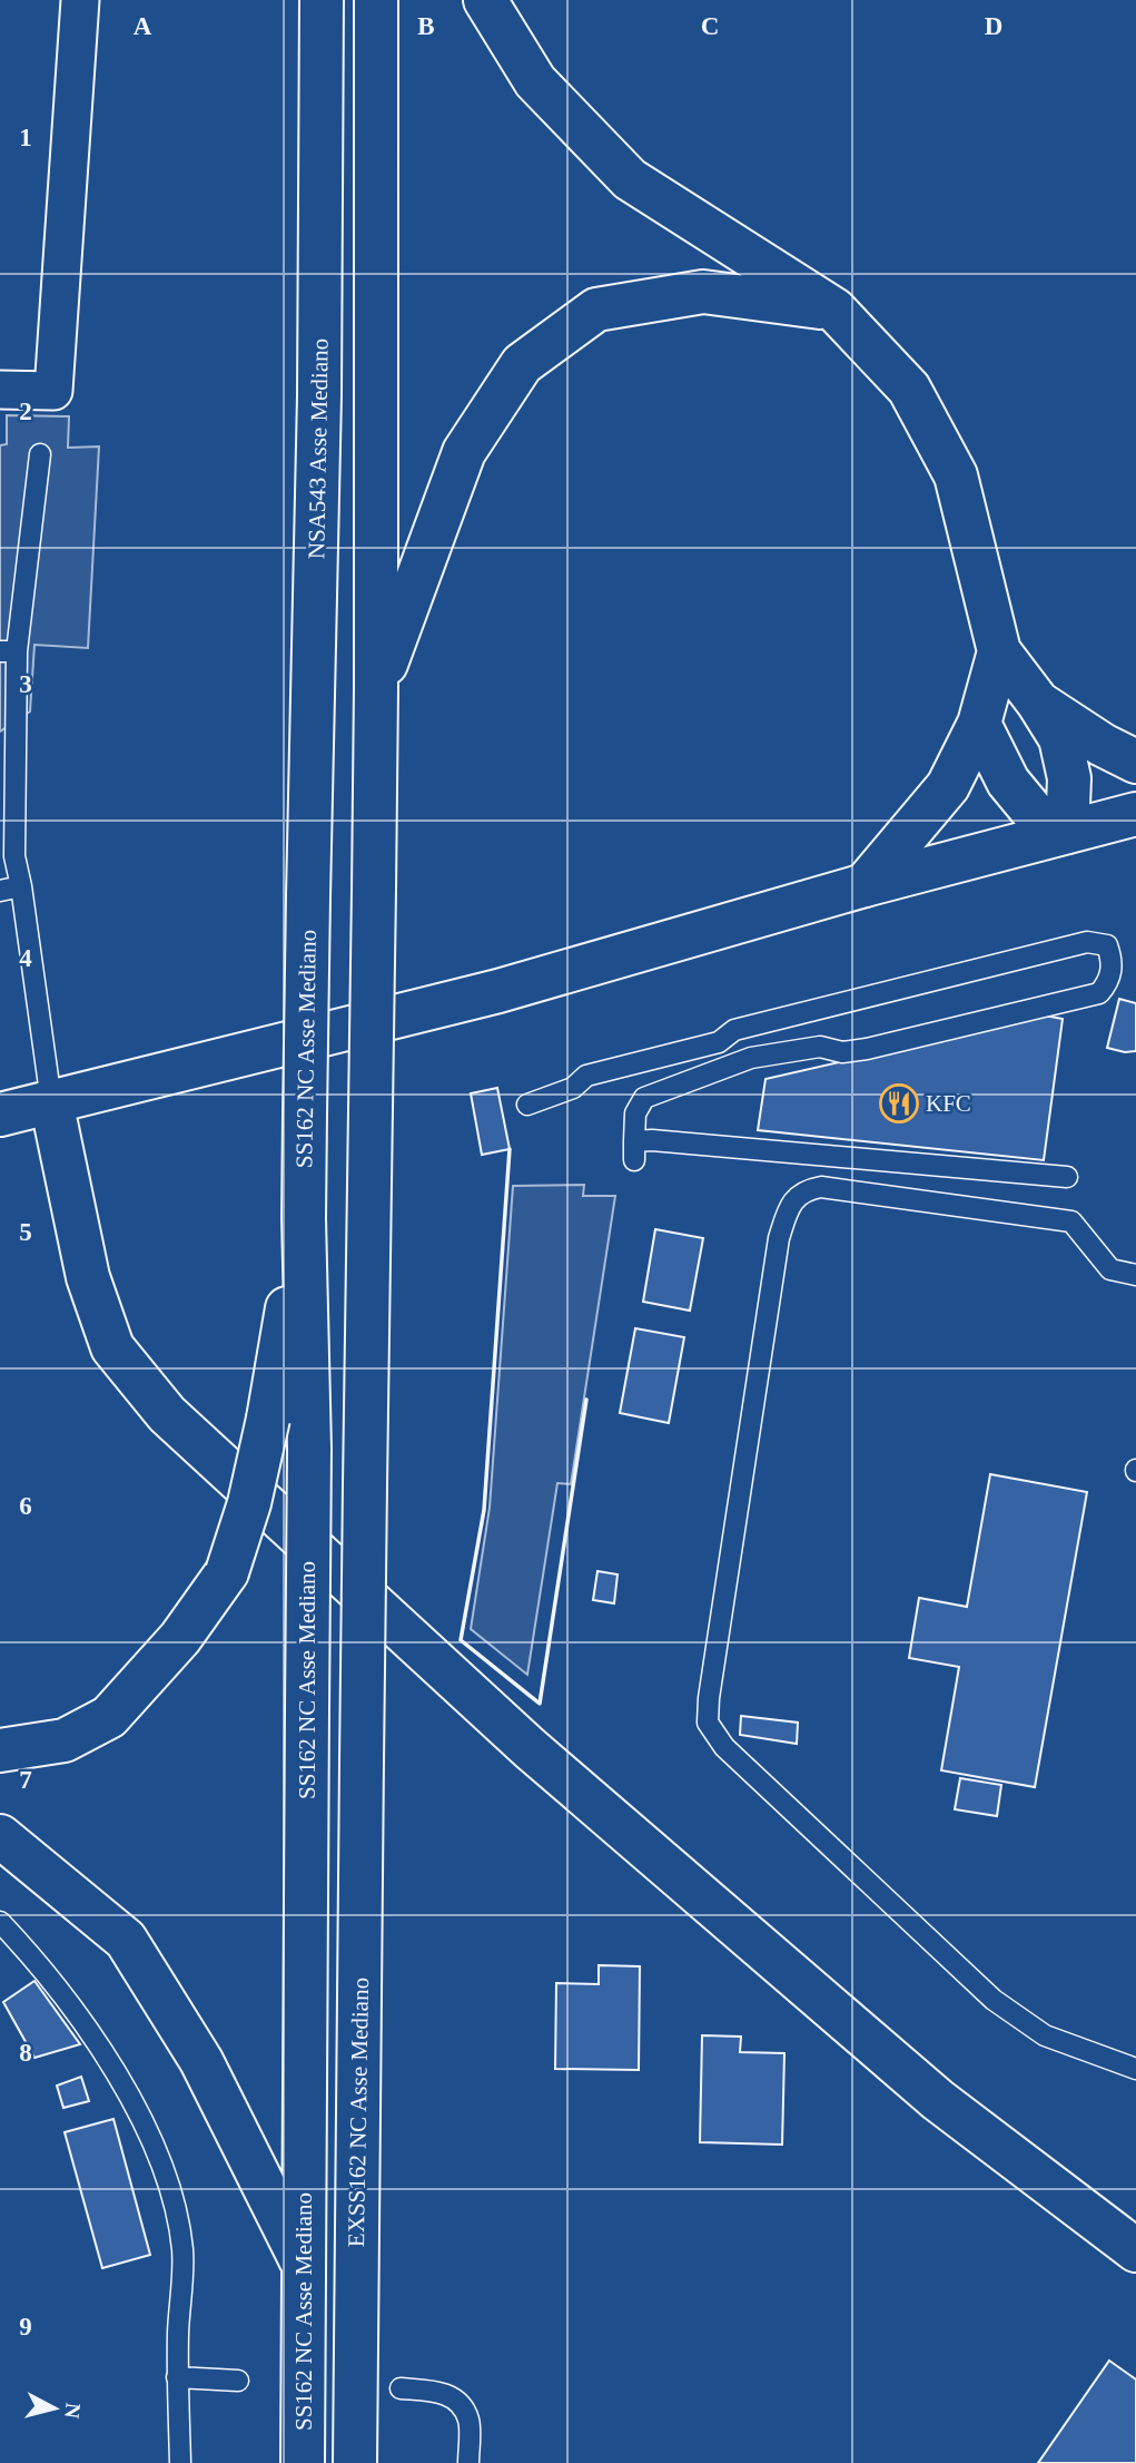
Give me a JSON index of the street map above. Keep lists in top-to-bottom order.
{
  "streets": {
    "main road": ["NSA543 Asse Mediano", "SS162 NC Asse Mediano", "EXSS162 NC Asse Mediano"]
  },
  "crossings": [
    ["NSA543 Asse Mediano", "SS162 NC Asse Mediano"]
  ],
  "places": {
    "restaurant": ["KFC"]
  },
  "north": "right",
  "grid": {
    "columns": [
      "A",
      "B",
      "C",
      "D"
    ],
    "rows": [
      "1",
      "2",
      "3",
      "4",
      "5",
      "6",
      "7",
      "8",
      "9"
    ]
  }
}
